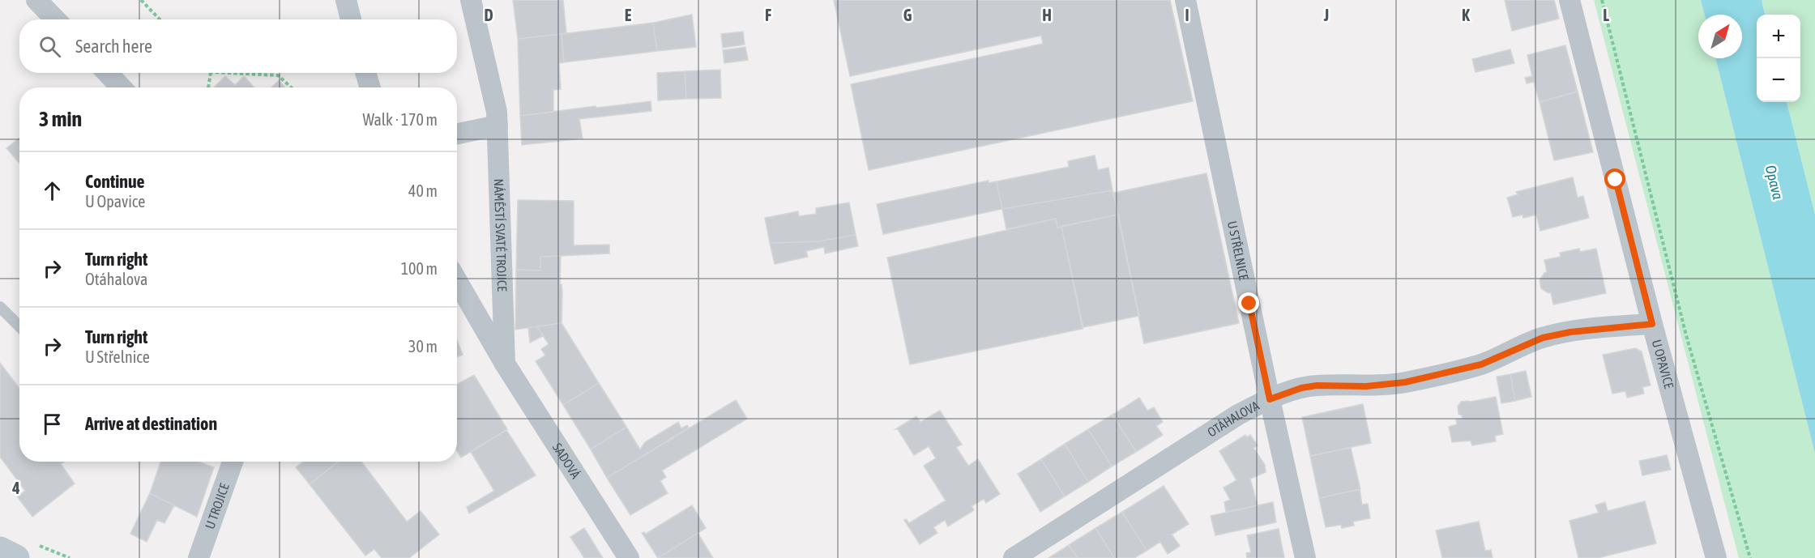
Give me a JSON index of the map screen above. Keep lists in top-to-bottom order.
{
  "streets": {
    "street": [
      "NÁMĚSTÍ SVATÉ TROJICE",
      "U STŘELNICE",
      "U OPAVICE",
      "OTÁHALOVA",
      "SADOVÁ",
      "U TROJICE"
    ]
  },
  "crossings": [
    ["NÁMĚSTÍ SVATÉ TROJICE", "SADOVÁ"],
    ["U STŘELNICE", "OTÁHALOVA"],
    ["U OPAVICE", "OTÁHALOVA"]
  ],
  "water": ["Opava"],
  "north": "top right",
  "page": {
    "map_buttons": ["+", "−"],
    "search": "Search here",
    "heading": ["3 min", "Walk · 170 m"],
    "list": [
      ["Continue", "U Opavice", "40 m"],
      ["Turn right", "Otáhalova", "100 m"],
      ["Turn right", "U Střelnice", "30 m"],
      "Arrive at destination"
    ]
  },
  "grid": {
    "columns": [
      "D",
      "E",
      "F",
      "G",
      "H",
      "I",
      "J",
      "K",
      "L"
    ],
    "rows": ["4"]
  }
}
